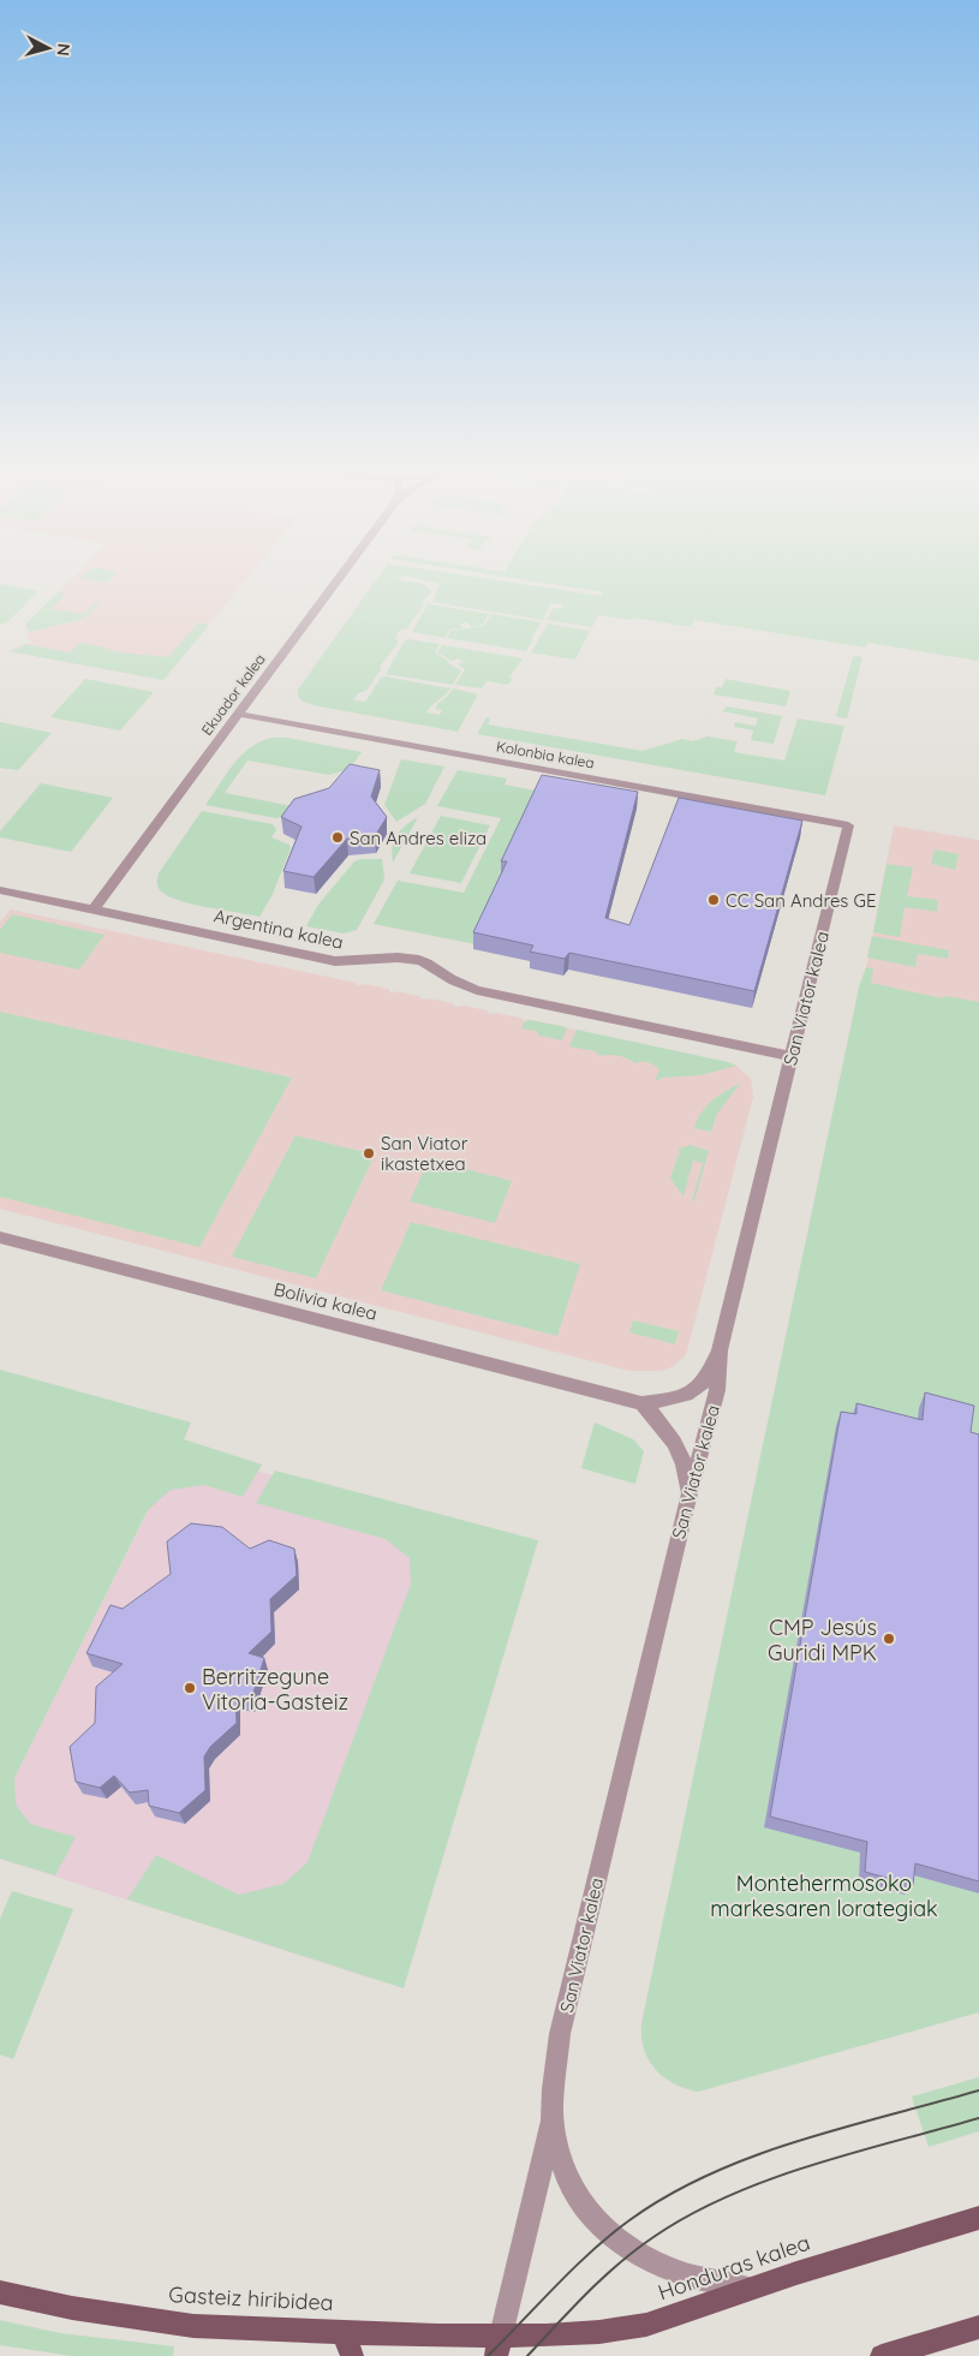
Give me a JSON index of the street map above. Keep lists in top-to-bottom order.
{
  "streets": {
    "main road": ["Honduras kalea", "Gasteiz hiribidea"],
    "street": [
      "Ekuador kalea",
      "Kolonbia kalea",
      "Argentina kalea",
      "San Viator kalea",
      "Bolivia kalea"
    ]
  },
  "crossings": [
    ["Ekuador kalea", "Kolonbia kalea"],
    ["Ekuador kalea", "Argentina kalea"],
    ["Kolonbia kalea", "San Viator kalea"],
    ["Argentina kalea", "San Viator kalea"],
    ["San Viator kalea", "Bolivia kalea"],
    ["San Viator kalea", "Honduras kalea"],
    ["San Viator kalea", "Gasteiz hiribidea"],
    ["Honduras kalea", "Gasteiz hiribidea"]
  ],
  "parks": ["Montehermosoko markesaren lorategiak"],
  "places": [
    "San Andres eliza",
    "CC San Andres GE",
    "San Viator ikastetxea",
    "CMP Jesús Guridi MPK",
    "Berritzegune Vitoria-Gasteiz"
  ],
  "north": "right"
}
